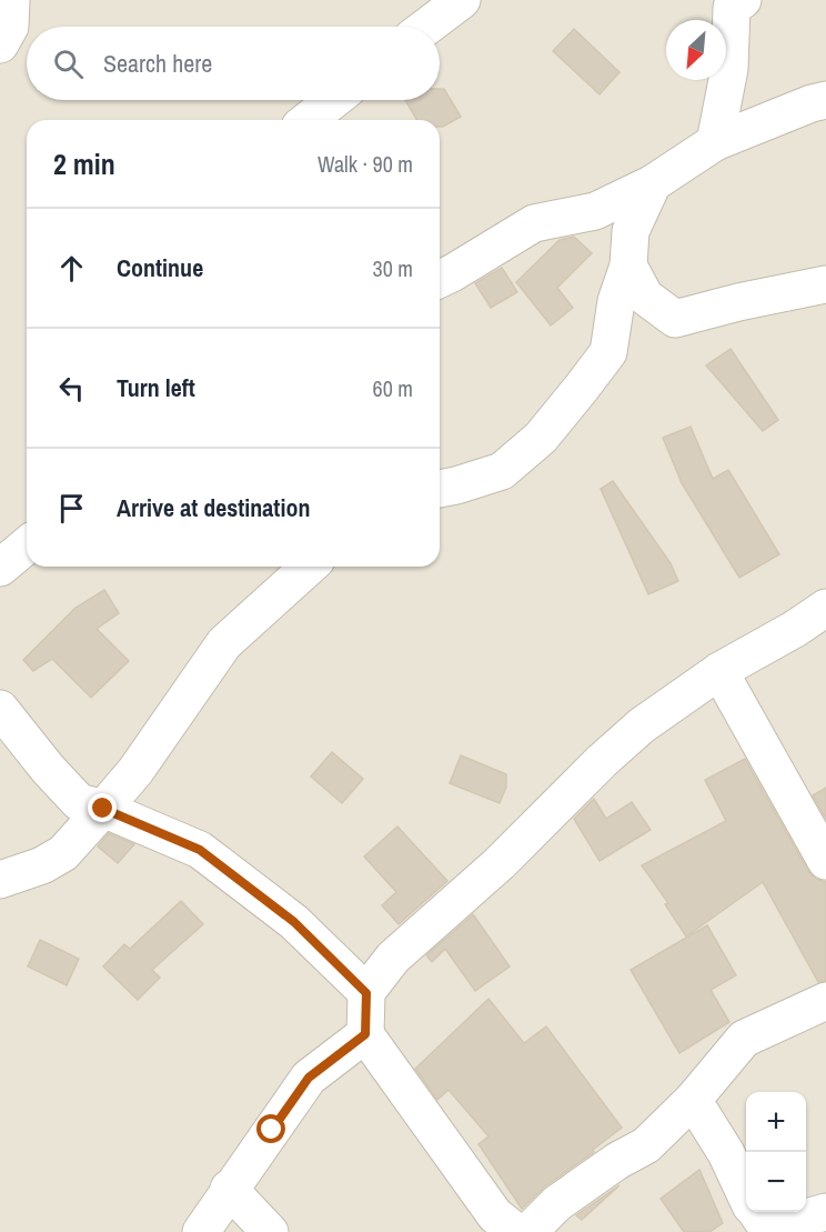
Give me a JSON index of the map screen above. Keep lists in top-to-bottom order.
{
  "north": "bottom left",
  "page": {
    "search": "Search here",
    "heading": ["2 min", "Walk · 90 m"],
    "list": [
      ["Continue", "30 m"],
      ["Turn left", "60 m"],
      "Arrive at destination"
    ],
    "map_buttons": ["+", "−"]
  }
}
